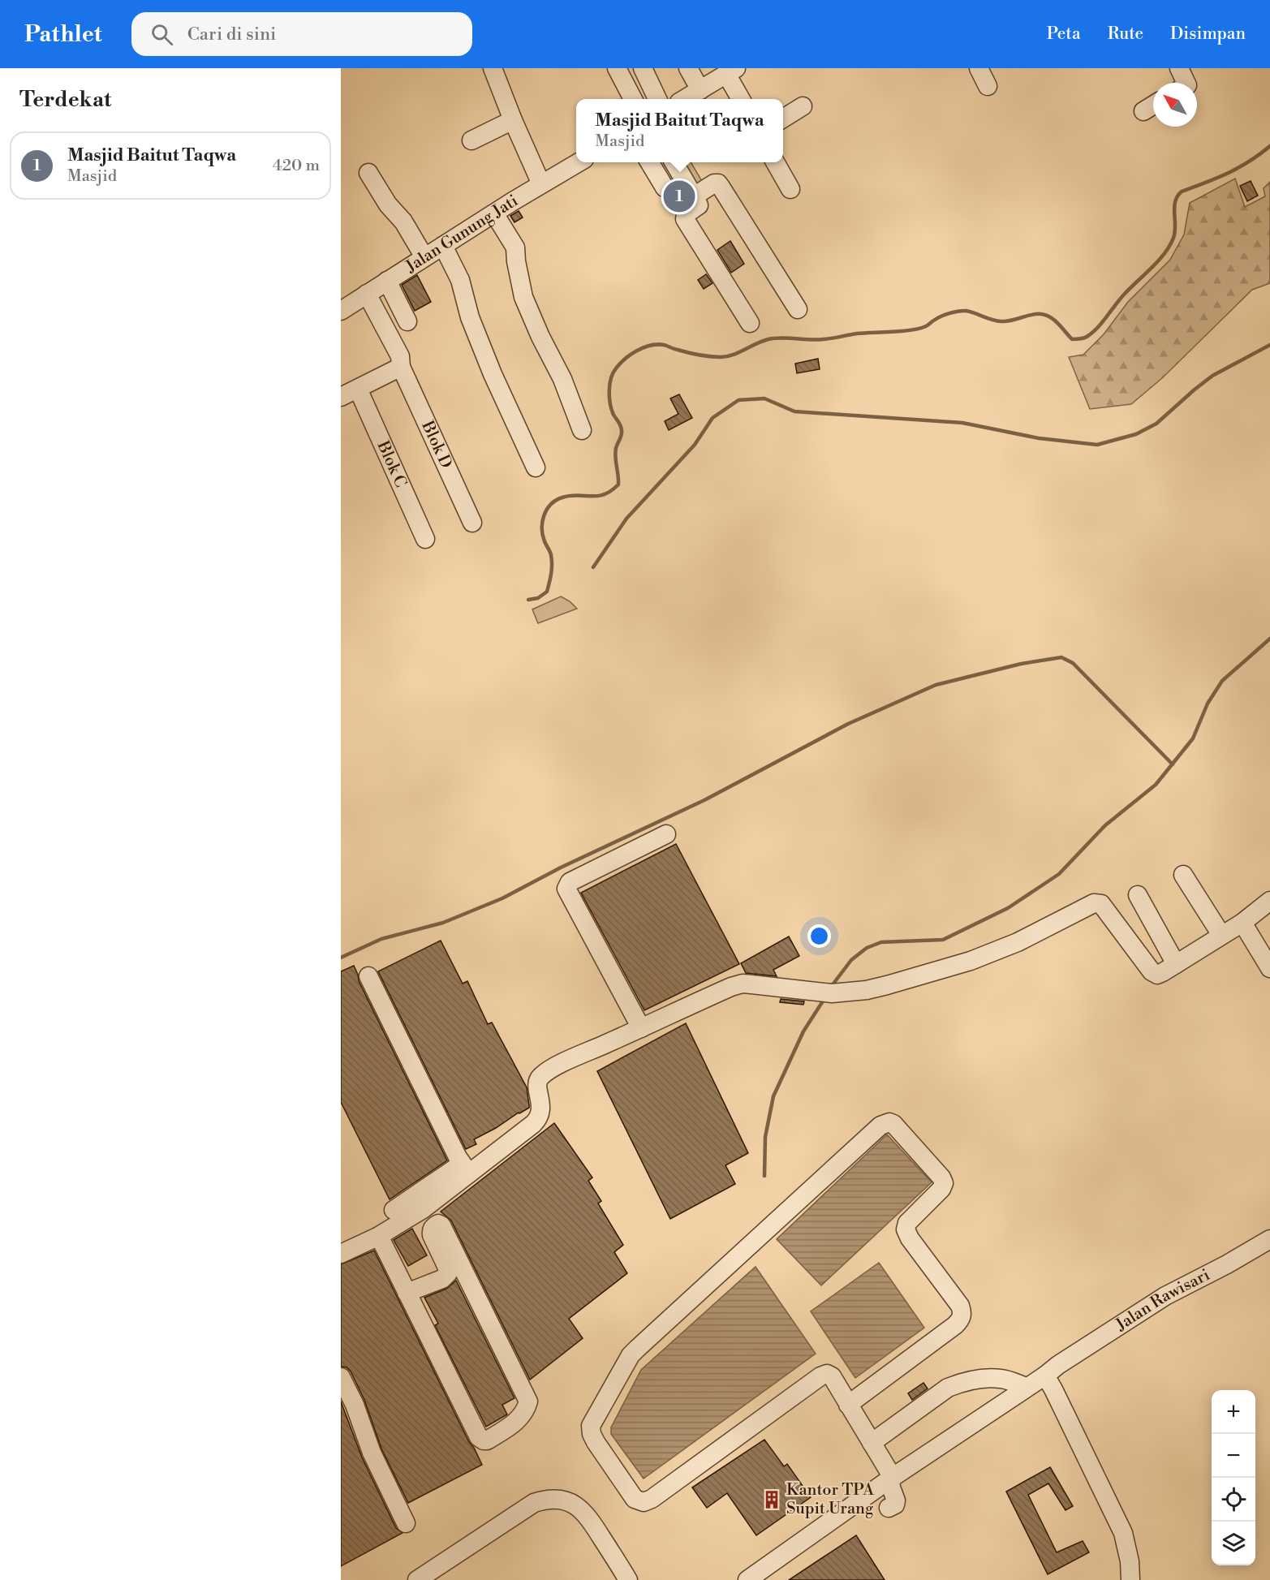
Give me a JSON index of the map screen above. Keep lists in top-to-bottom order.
{
  "streets": {
    "street": [
      "Jalan Gunung Jati",
      "Blok D",
      "Blok C",
      "Jalan Rawisari"
    ]
  },
  "crossings": [
    ["Jalan Gunung Jati", "Blok D"]
  ],
  "places": {
    "building": ["Kantor TPA Supit Urang"]
  },
  "north": "top left",
  "page": {
    "header": "Pathlet",
    "search": "Cari di sini",
    "nav": ["Peta", "Rute", "Disimpan"],
    "heading": "Terdekat",
    "popup": ["Masjid Baitut Taqwa", "Masjid"],
    "list": [
      {
        "mark": "1",
        "name": "Masjid Baitut Taqwa",
        "note": "Masjid",
        "value": "420 m"
      }
    ],
    "pins": "1",
    "map_buttons": ["+", "−"]
  }
}
